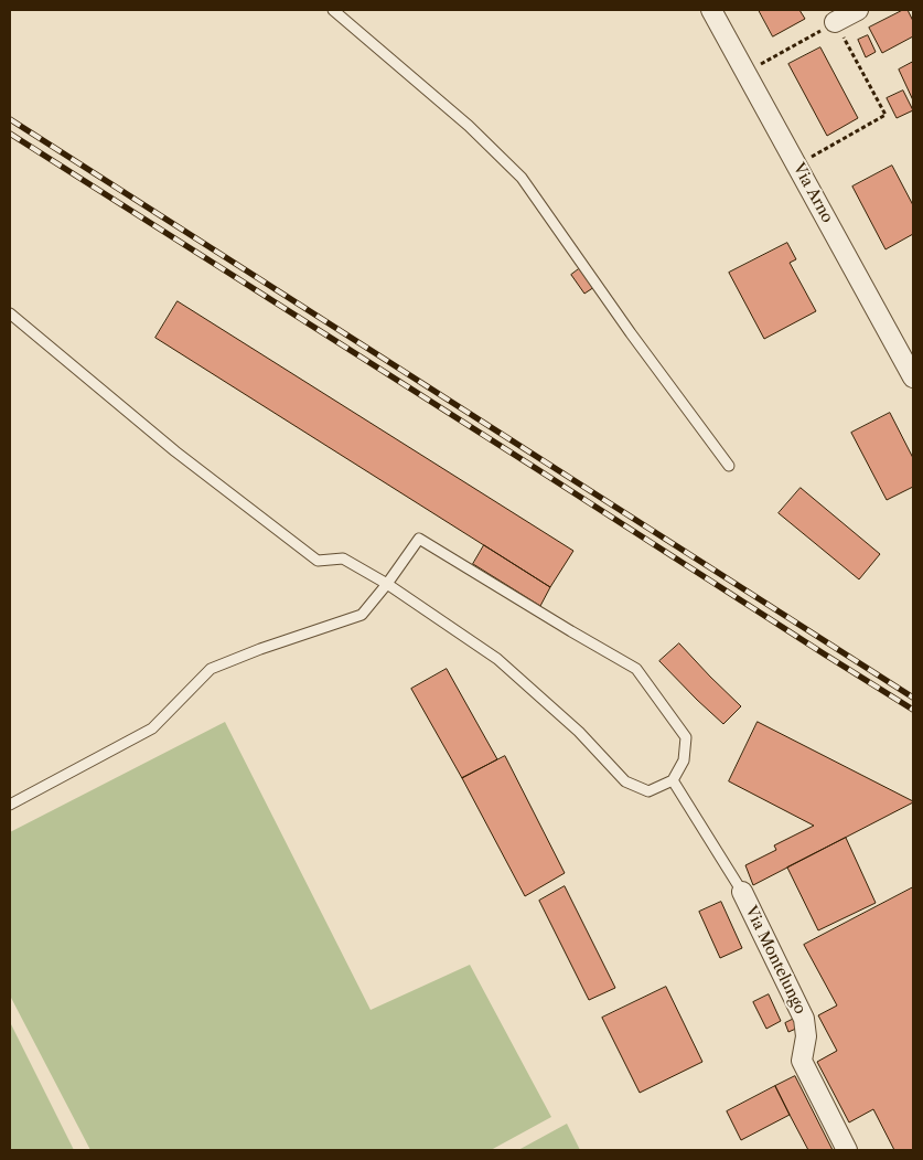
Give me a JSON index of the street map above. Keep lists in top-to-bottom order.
{
  "streets": {
    "street": ["Via Arno", "Via Montelungo"]
  }
}
